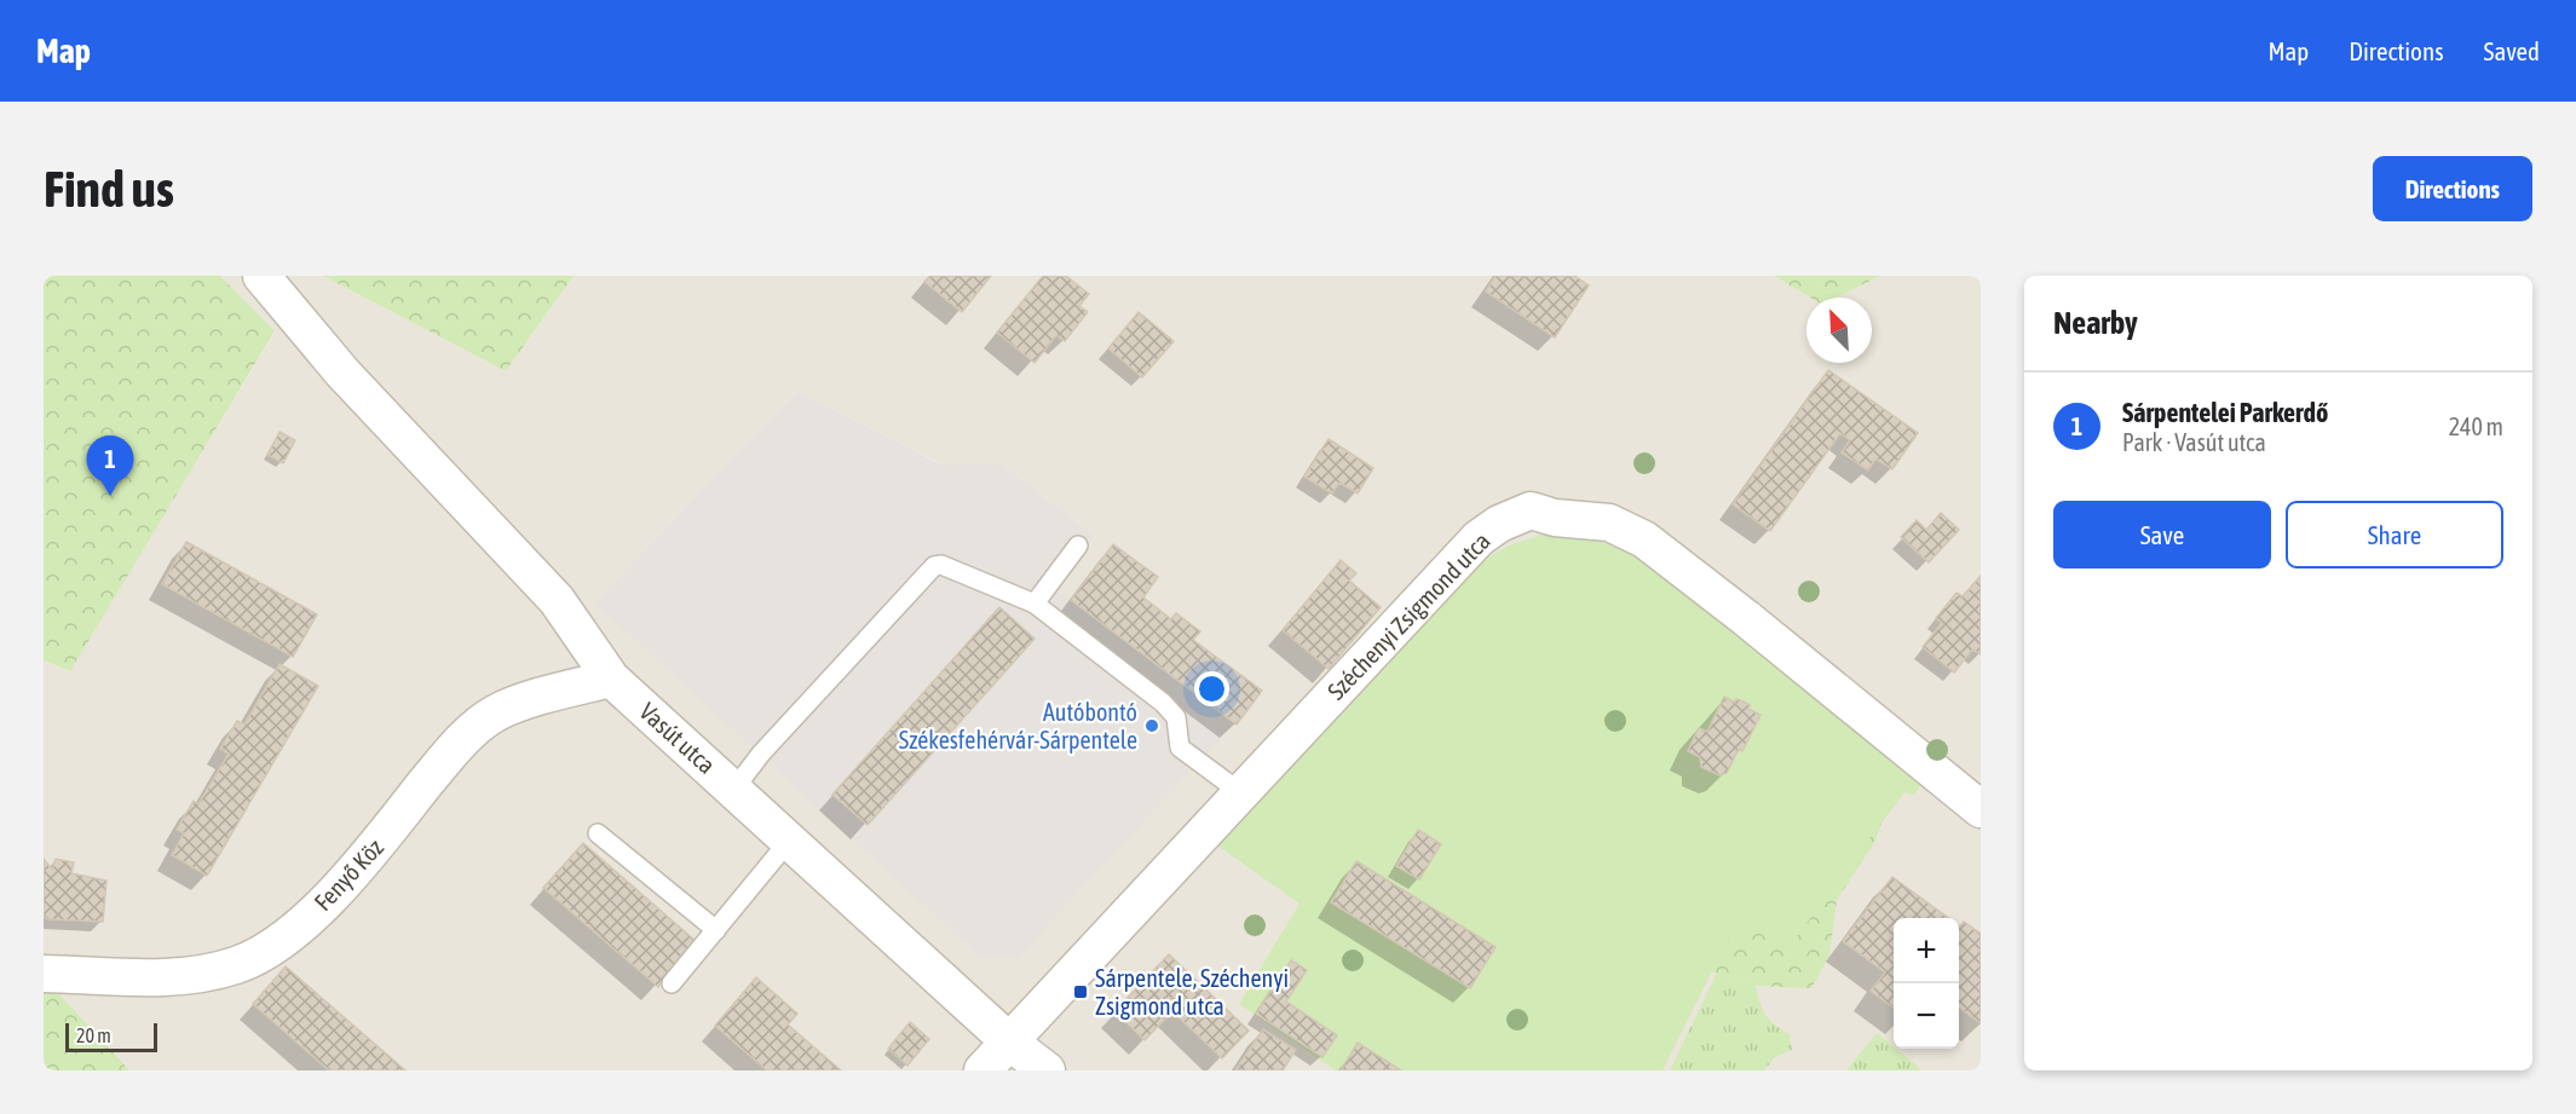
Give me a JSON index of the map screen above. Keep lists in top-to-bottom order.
{
  "streets": {
    "street": ["Széchenyi Zsigmond utca", "Vasút utca", "Fenyő Köz"]
  },
  "crossings": [
    ["Széchenyi Zsigmond utca", "Vasút utca"],
    ["Vasút utca", "Fenyő Köz"]
  ],
  "places": {
    "other": ["Autóbontó Székesfehérvár-Sárpentele"],
    "transit": ["Sárpentele, Széchenyi Zsigmond utca"]
  },
  "scale_bar": "20 m",
  "north": "top left",
  "page": {
    "header": "Map",
    "nav": ["Map", "Directions", "Saved"],
    "buttons": [
      "Directions",
      ["Save", "Share"]
    ],
    "title": "Find us",
    "heading": "Nearby",
    "list": [
      {
        "mark": "1",
        "name": "Sárpentelei Parkerdő",
        "note": "Park · Vasút utca",
        "value": "240 m"
      }
    ],
    "pins": "1",
    "map_buttons": ["+", "−"],
    "scale": "20 m"
  }
}
